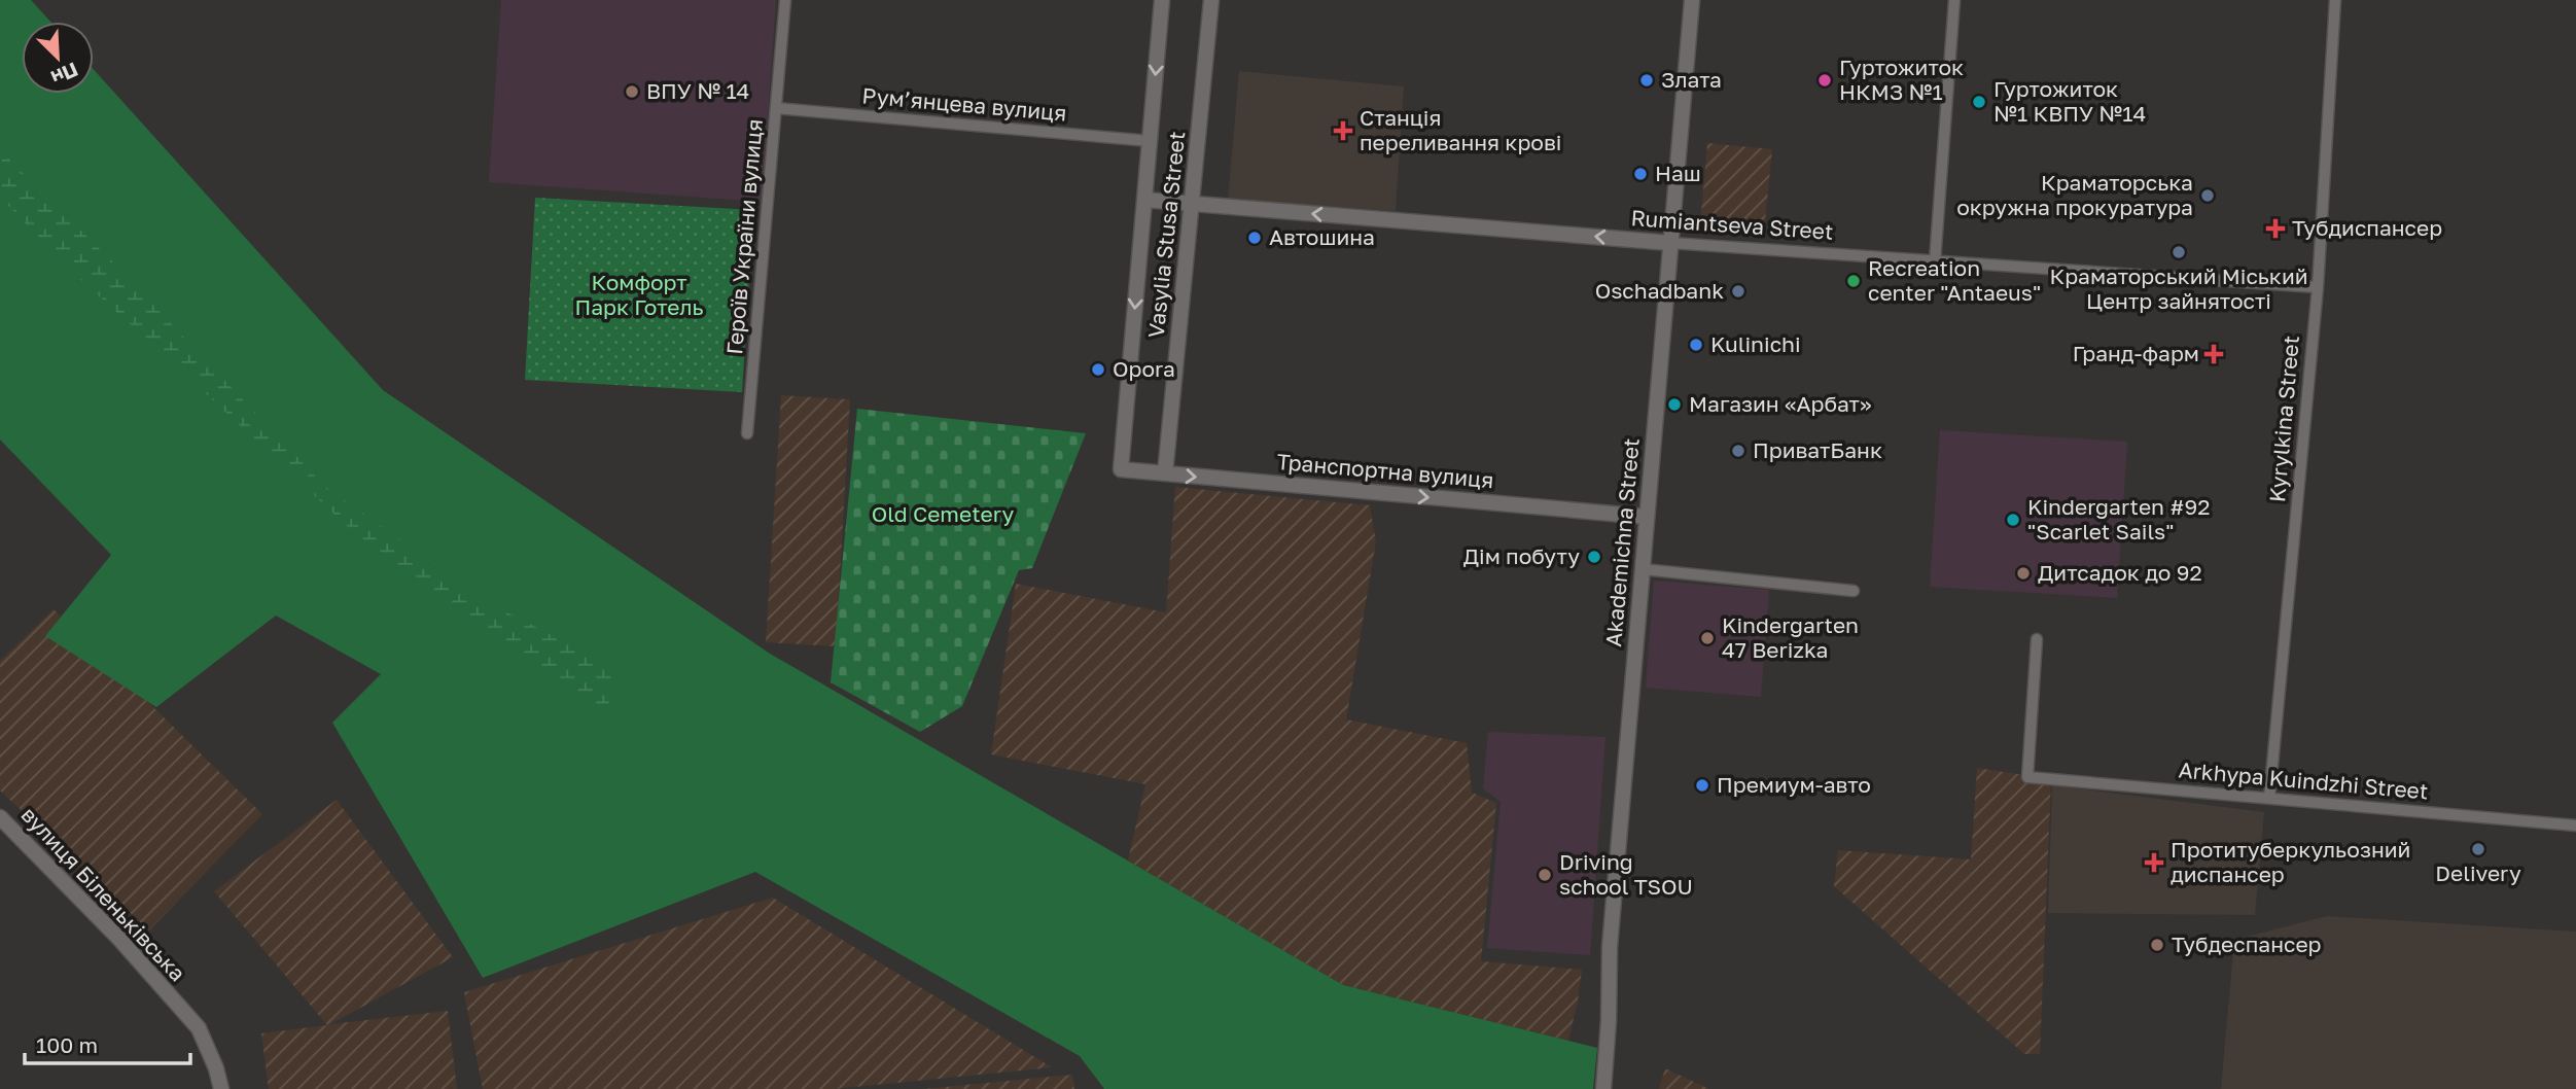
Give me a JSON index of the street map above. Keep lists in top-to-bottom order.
{
  "streets": {
    "street": [
      "Рум’янцева вулиця",
      "Rumiantseva Street",
      "Vasylia Stusa Street",
      "Героїв України вулиця",
      "Kyrylkina Street",
      "Транспортна вулиця",
      "Akademichna Street",
      "Arkhypa Kuindzhi Street",
      "вулиця Біленьківська"
    ]
  },
  "crossings": [
    ["Рум’янцева вулиця", "Vasylia Stusa Street"],
    ["Рум’янцева вулиця", "Героїв України вулиця"],
    ["Rumiantseva Street", "Vasylia Stusa Street"],
    ["Rumiantseva Street", "Kyrylkina Street"],
    ["Rumiantseva Street", "Akademichna Street"],
    ["Vasylia Stusa Street", "Транспортна вулиця"],
    ["Kyrylkina Street", "Arkhypa Kuindzhi Street"],
    ["Транспортна вулиця", "Akademichna Street"]
  ],
  "one_way": ["Rumiantseva Street", "Транспортна вулиця"],
  "parks": ["Комфорт Парк Готель", "Old Cemetery"],
  "places": {
    "other": [
      "Злата",
      "Гуртожиток НКМЗ №1",
      "ВПУ № 14",
      "Гуртожиток №1 КВПУ №14",
      "Наш",
      "Краматорська окружна прокуратура",
      "Автошина",
      "Краматорський Міський Центр зайнятості",
      "Recreation center \"Antaeus\"",
      "Oschadbank",
      "Kulinichi",
      "Opora",
      "Магазин «Арбат»",
      "ПриватБанк",
      "Kindergarten #92 \"Scarlet Sails\"",
      "Дім побуту",
      "Дитсадок до 92",
      "Kindergarten 47 Berizka",
      "Премиум-авто",
      "Delivery",
      "Driving school TSOU",
      "Тубдеспансер"
    ],
    "health": [
      "Станція переливання крові",
      "Тубдиспансер",
      "Гранд-фарм",
      "Протитуберкульозний диспансер"
    ]
  },
  "scale_bar": "100 m",
  "north": "bottom right"
}
